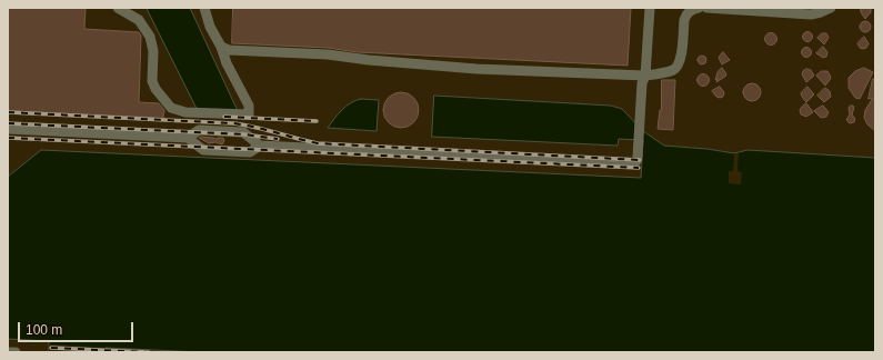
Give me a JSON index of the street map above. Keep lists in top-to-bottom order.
{
  "scale_bar": "100 m"
}
